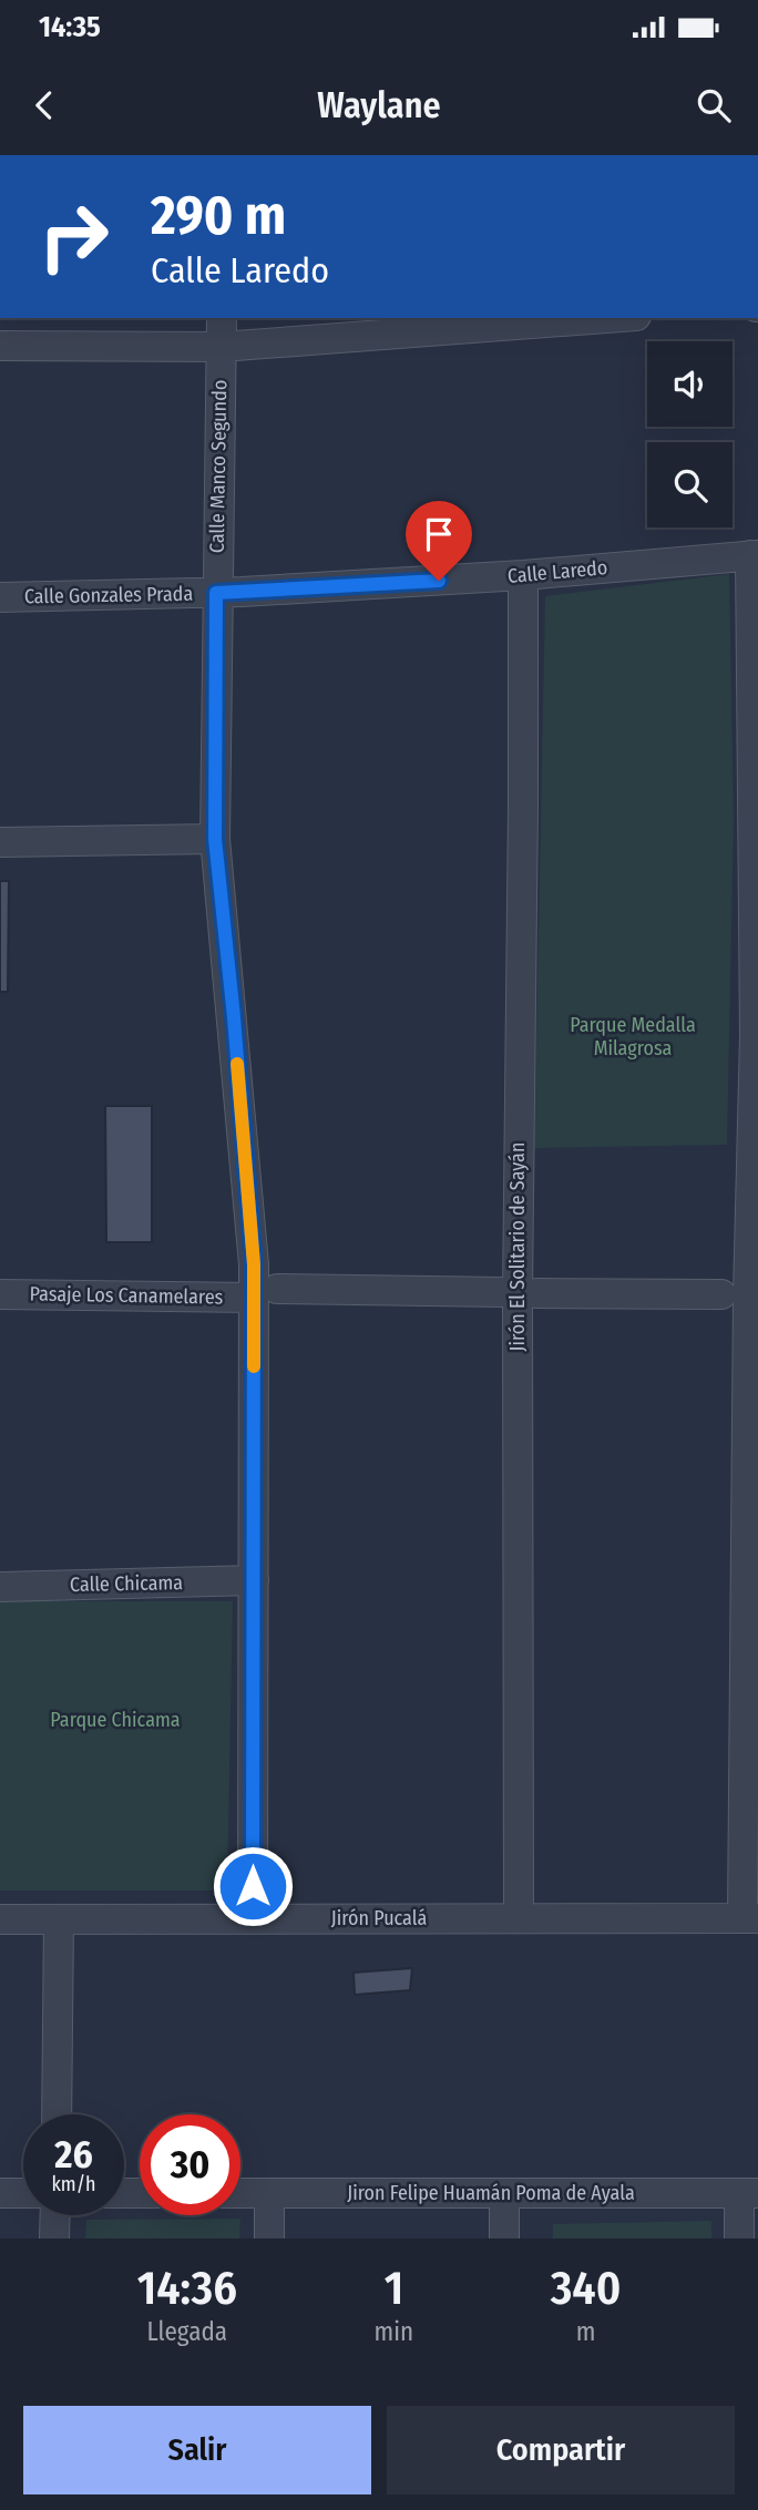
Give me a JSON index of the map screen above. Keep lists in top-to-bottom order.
{
  "streets": {
    "street": [
      "Calle Manco Segundo",
      "Calle Laredo",
      "Calle Gonzales Prada",
      "Jirón El Solitario de Sayán",
      "Pasaje Los Canamelares",
      "Calle Chicama",
      "Jirón Pucalá",
      "Jiron Felipe Huamán Poma de Ayala"
    ]
  },
  "crossings": [
    ["Calle Manco Segundo", "Calle Laredo"],
    ["Calle Manco Segundo", "Calle Gonzales Prada"],
    ["Calle Manco Segundo", "Pasaje Los Canamelares"],
    ["Calle Manco Segundo", "Calle Chicama"],
    ["Calle Manco Segundo", "Jirón Pucalá"],
    ["Calle Laredo", "Calle Gonzales Prada"],
    ["Calle Laredo", "Jirón El Solitario de Sayán"],
    ["Jirón El Solitario de Sayán", "Jirón Pucalá"]
  ],
  "parks": ["Parque Medalla Milagrosa", "Parque Chicama"],
  "page": {
    "status": "14:35",
    "header": "Waylane",
    "turn": ["290 m", "Calle Laredo"],
    "speed": "26 km/h",
    "limit": "30",
    "eta": [
      "14:36",
      "Llegada",
      "1",
      "min",
      "340",
      "m"
    ],
    "buttons": ["Salir", "Compartir"]
  }
}
